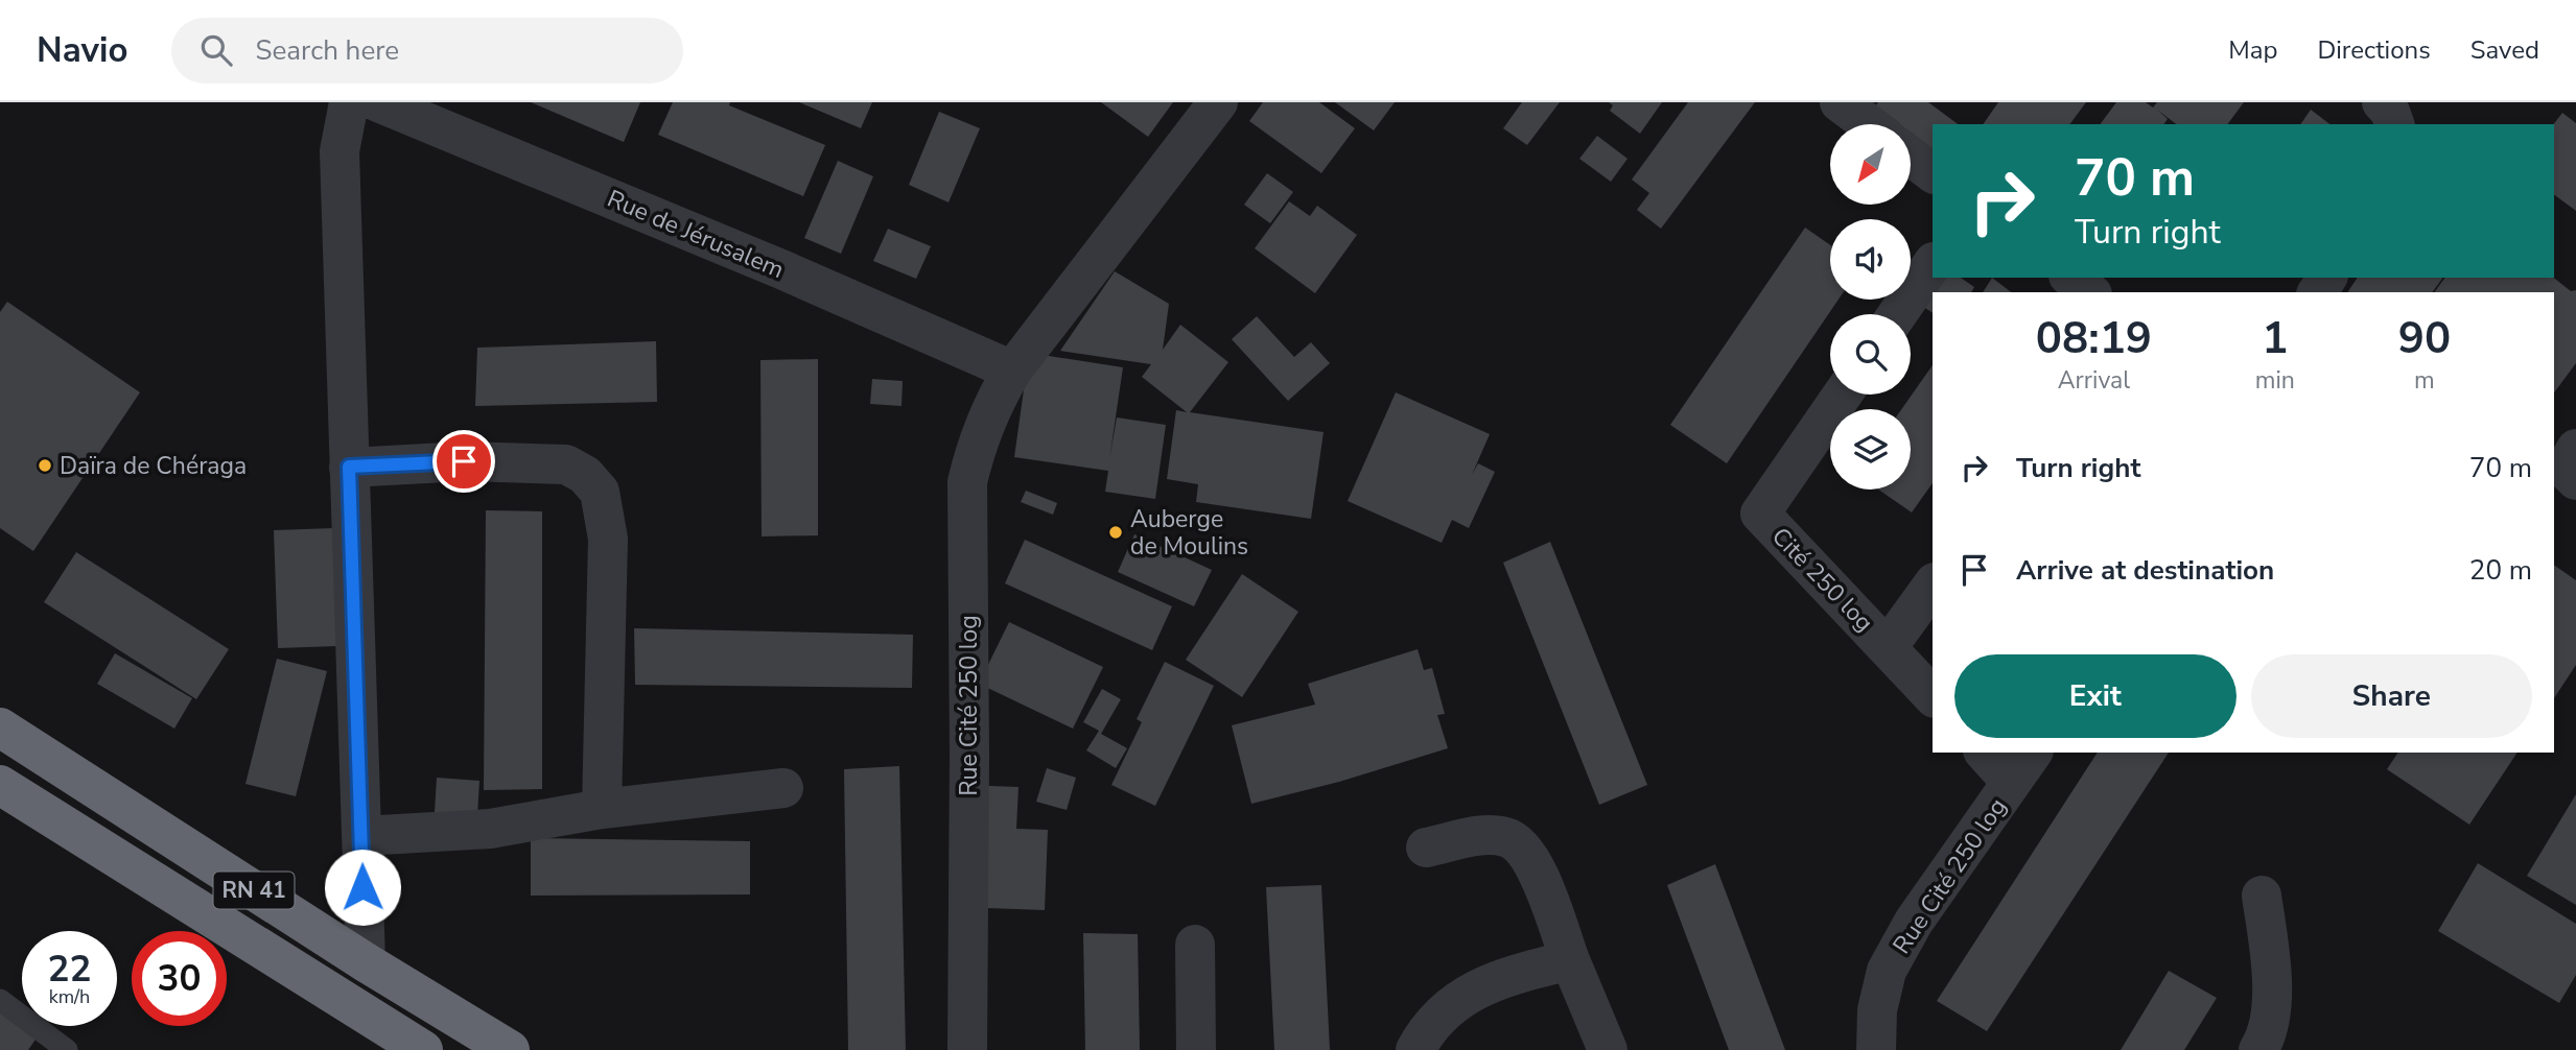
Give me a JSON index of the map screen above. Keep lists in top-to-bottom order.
{
  "streets": {
    "highway": ["RN 41"],
    "street": ["Rue de Jérusalem", "Cité 250 log", "Rue Cité 250 log"]
  },
  "crossings": [
    ["Rue de Jérusalem", "Rue Cité 250 log"]
  ],
  "places": ["Daïra de Chéraga", "Auberge de Moulins"],
  "north": "bottom left",
  "page": {
    "header": "Navio",
    "search": "Search here",
    "nav": ["Map", "Directions", "Saved"],
    "turn": ["70 m", "Turn right"],
    "eta": [
      "08:19",
      "Arrival",
      "1",
      "min",
      "90",
      "m"
    ],
    "list": [
      {
        "name": "Turn right",
        "value": "70 m"
      },
      {
        "name": "Arrive at destination",
        "value": "20 m"
      }
    ],
    "buttons": ["Exit", "Share"],
    "speed": "22 km/h",
    "limit": "30"
  }
}
